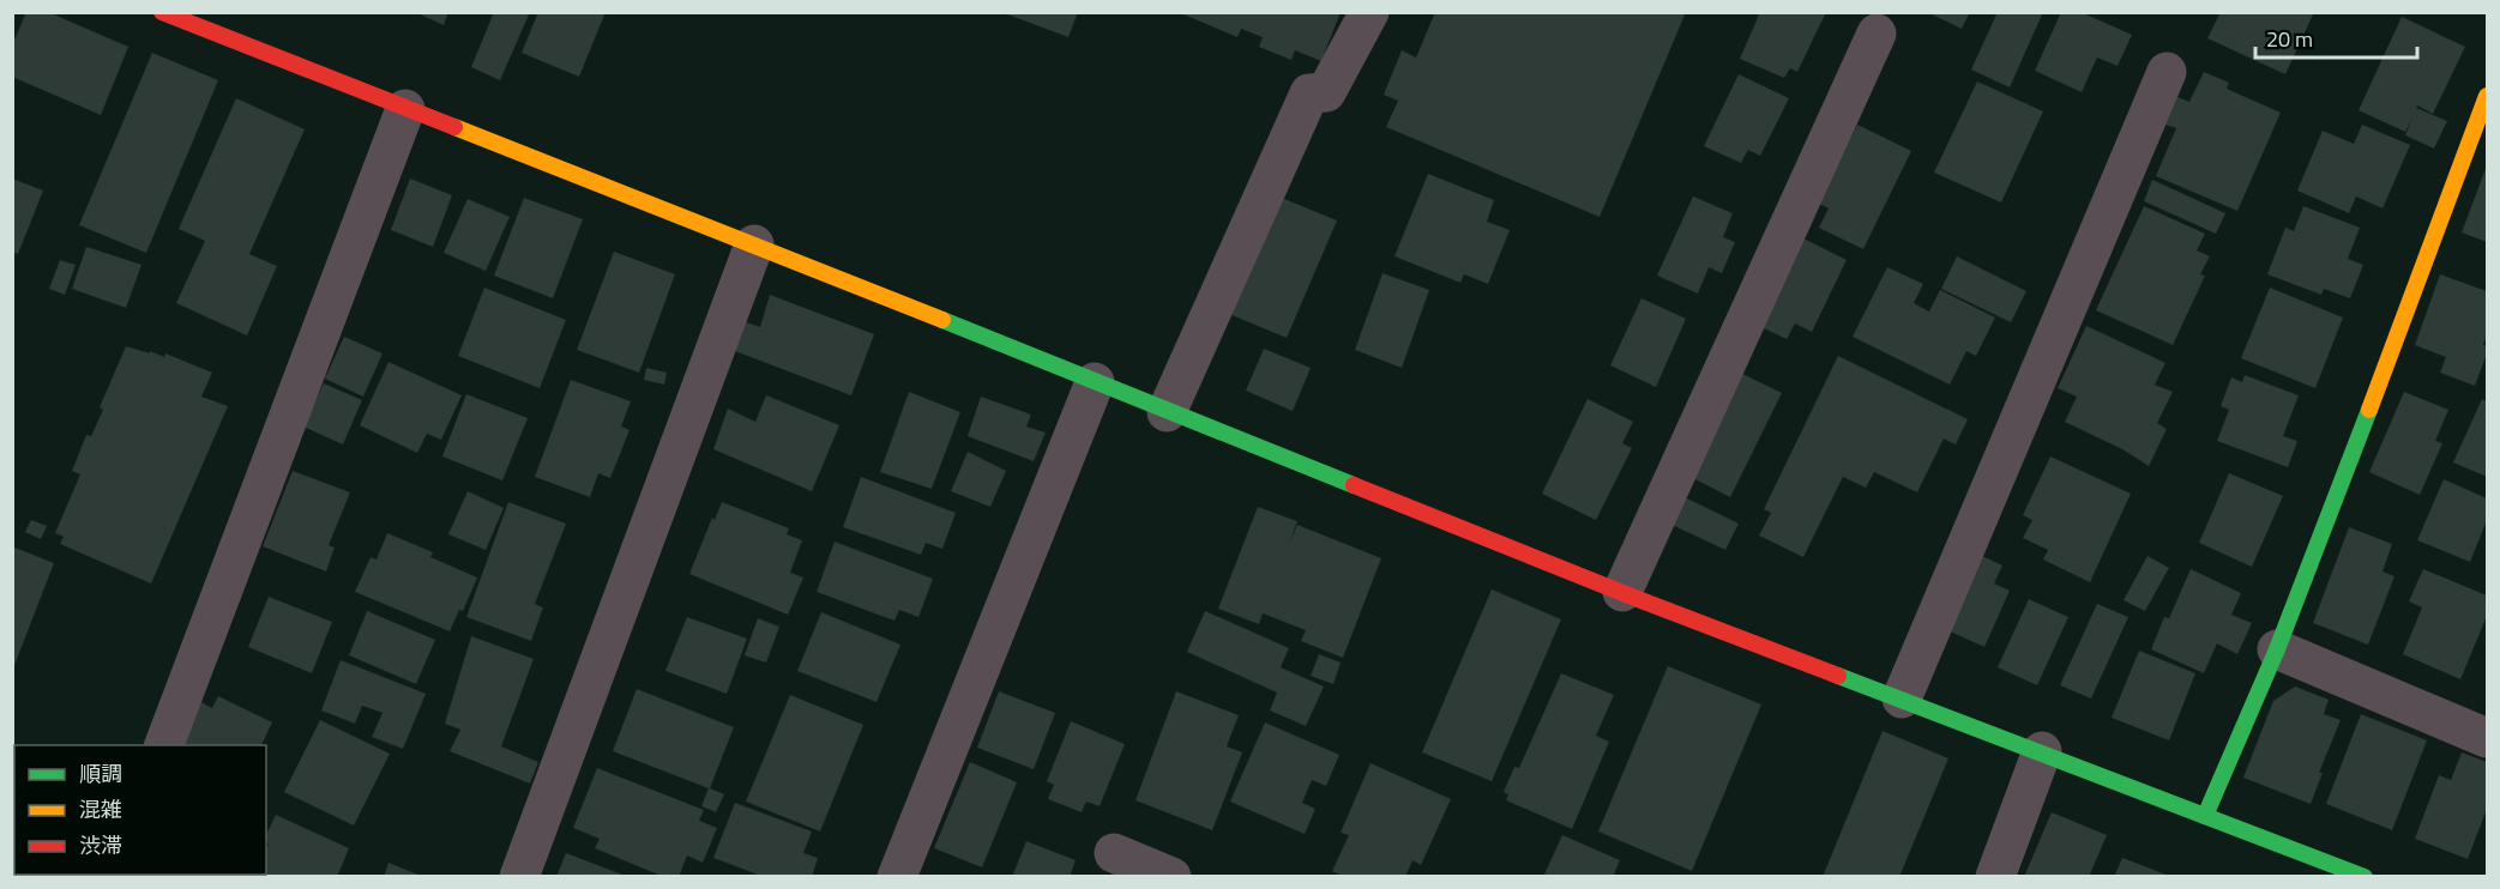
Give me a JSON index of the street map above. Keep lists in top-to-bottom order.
{
  "legend": ["順調", "混雑", "渋滞"],
  "scale_bar": "20 m"
}
